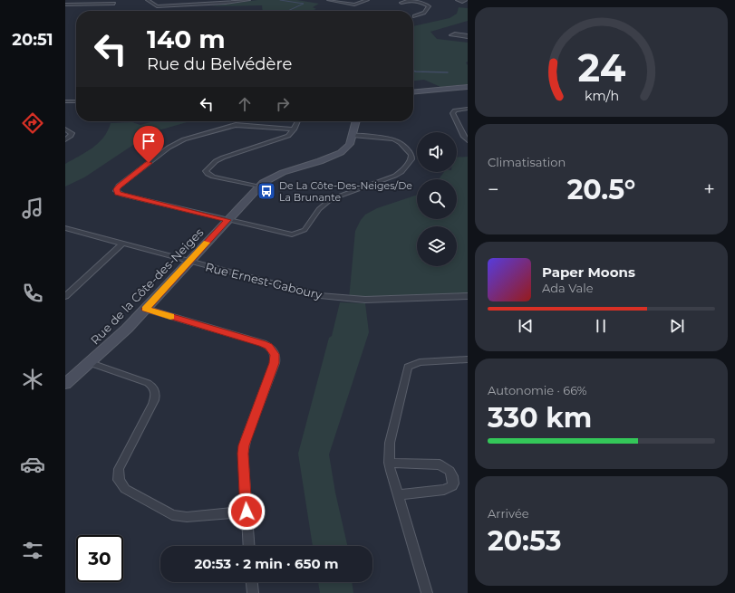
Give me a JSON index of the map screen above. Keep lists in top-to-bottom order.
{
  "streets": {
    "street": ["Rue Ernest-Gaboury", "Rue de la Côte-des-Neiges"]
  },
  "crossings": [
    ["Rue Ernest-Gaboury", "Rue de la Côte-des-Neiges"]
  ],
  "places": {
    "bus stop": ["De La Côte-Des-Neiges/De La Brunante"]
  },
  "page": {
    "tabs": "20:51",
    "turn": ["140 m", "Rue du Belvédère"],
    "tile": [
      "Climatisation",
      ["Autonomie · 66%", "330 km"],
      ["Arrivée", "20:53"]
    ],
    "heat": ["−", "20.5°", "+"],
    "song": ["Paper Moons", "Ada Vale"],
    "limit": "30",
    "trip": "20:53 · 2 min · 650 m",
    "gauge": ["24", "km/h"]
  }
}
